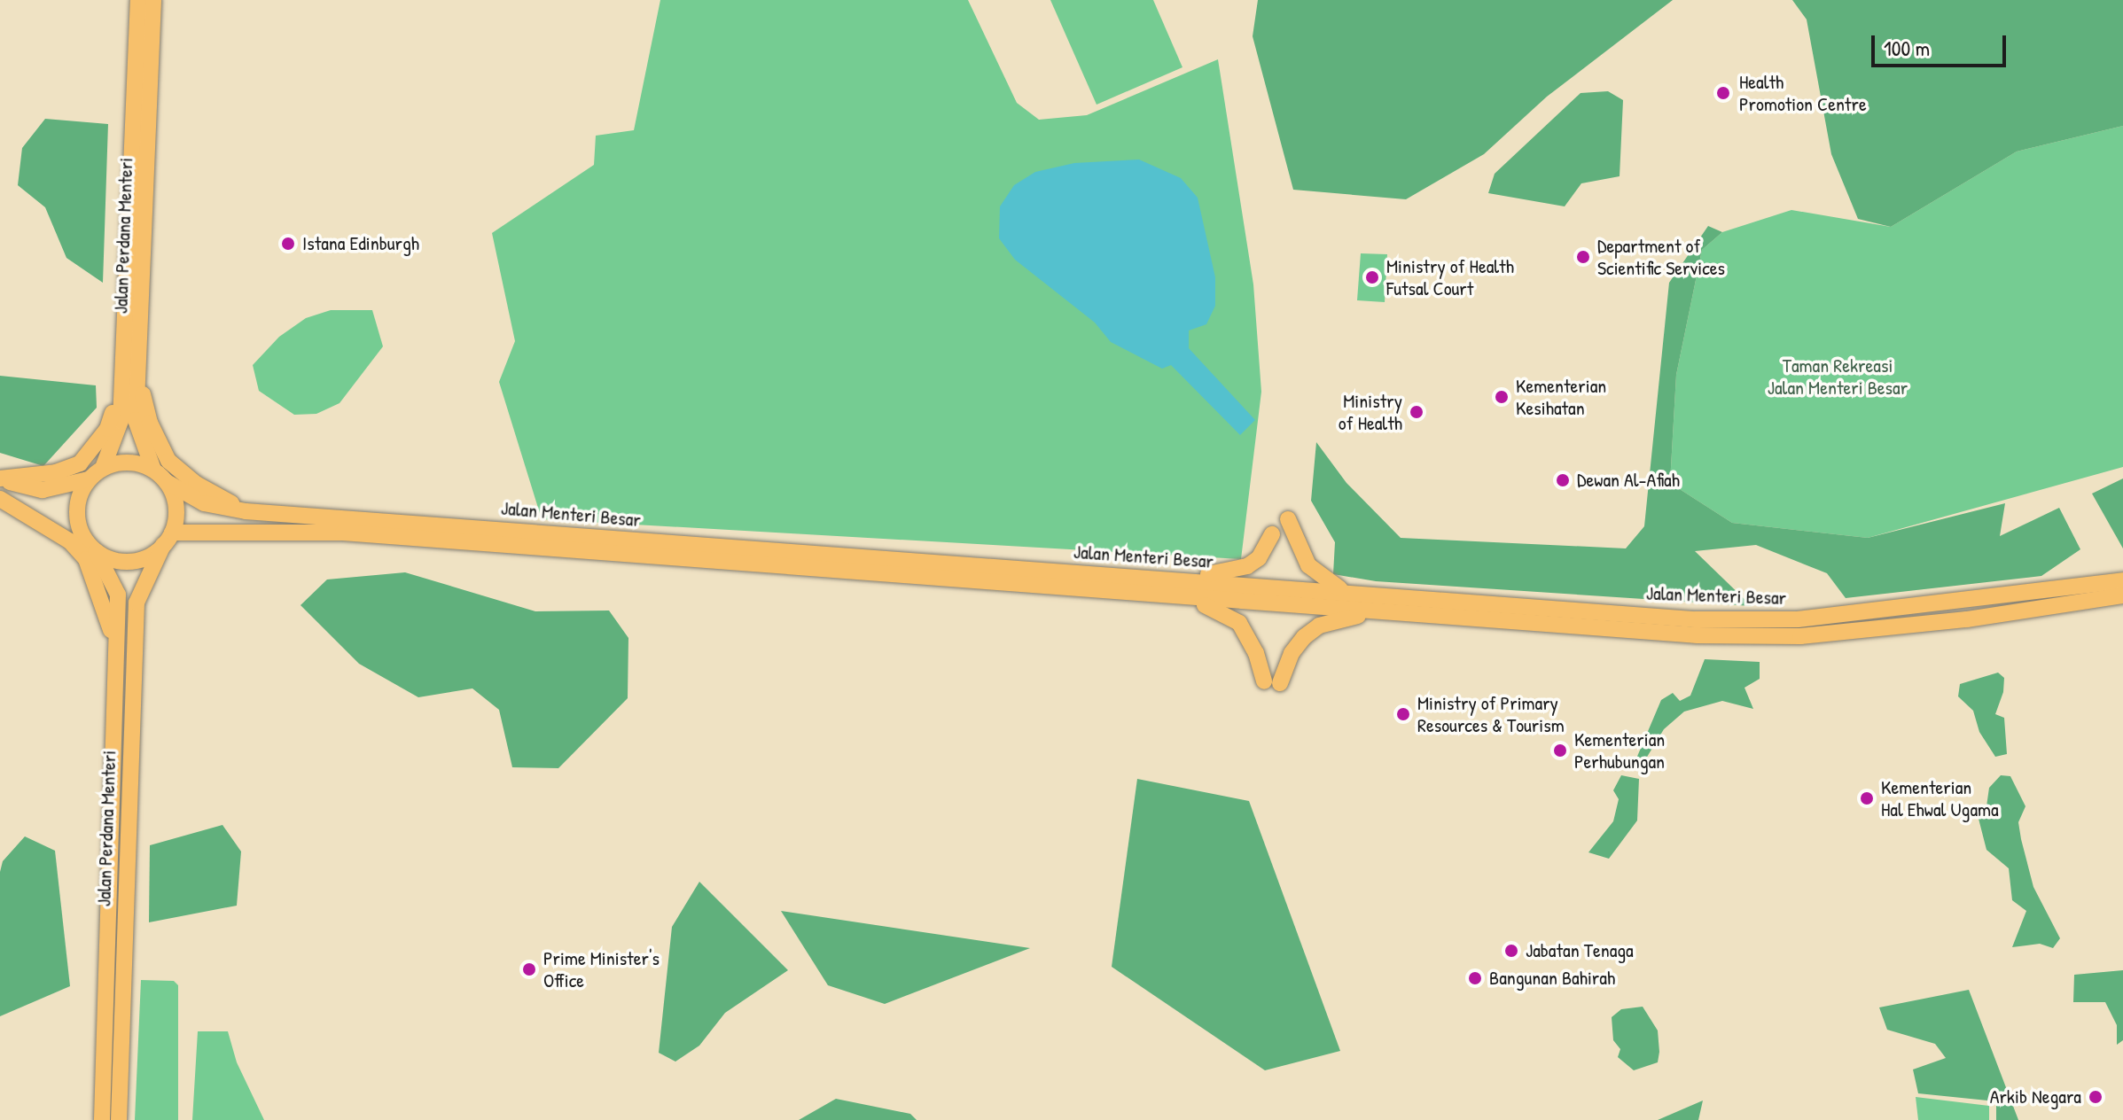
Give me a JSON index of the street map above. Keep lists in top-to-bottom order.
{
  "streets": {
    "main road": ["Jalan Perdana Menteri", "Jalan Menteri Besar"]
  },
  "crossings": [
    ["Jalan Perdana Menteri", "Jalan Menteri Besar"]
  ],
  "parks": ["Taman Rekreasi Jalan Menteri Besar"],
  "places": [
    "Health Promotion Centre",
    "Istana Edinburgh",
    "Department of Scientific Services",
    "Ministry of Health Futsal Court",
    "Kementerian Kesihatan",
    "Ministry of Health",
    "Dewan Al-Afiah",
    "Ministry of Primary Resources & Tourism",
    "Kementerian Perhubungan",
    "Kementerian Hal Ehwal Ugama",
    "Jabatan Tenaga",
    "Prime Minister's Office",
    "Bangunan Bahirah",
    "Arkib Negara"
  ],
  "scale_bar": "100 m"
}
